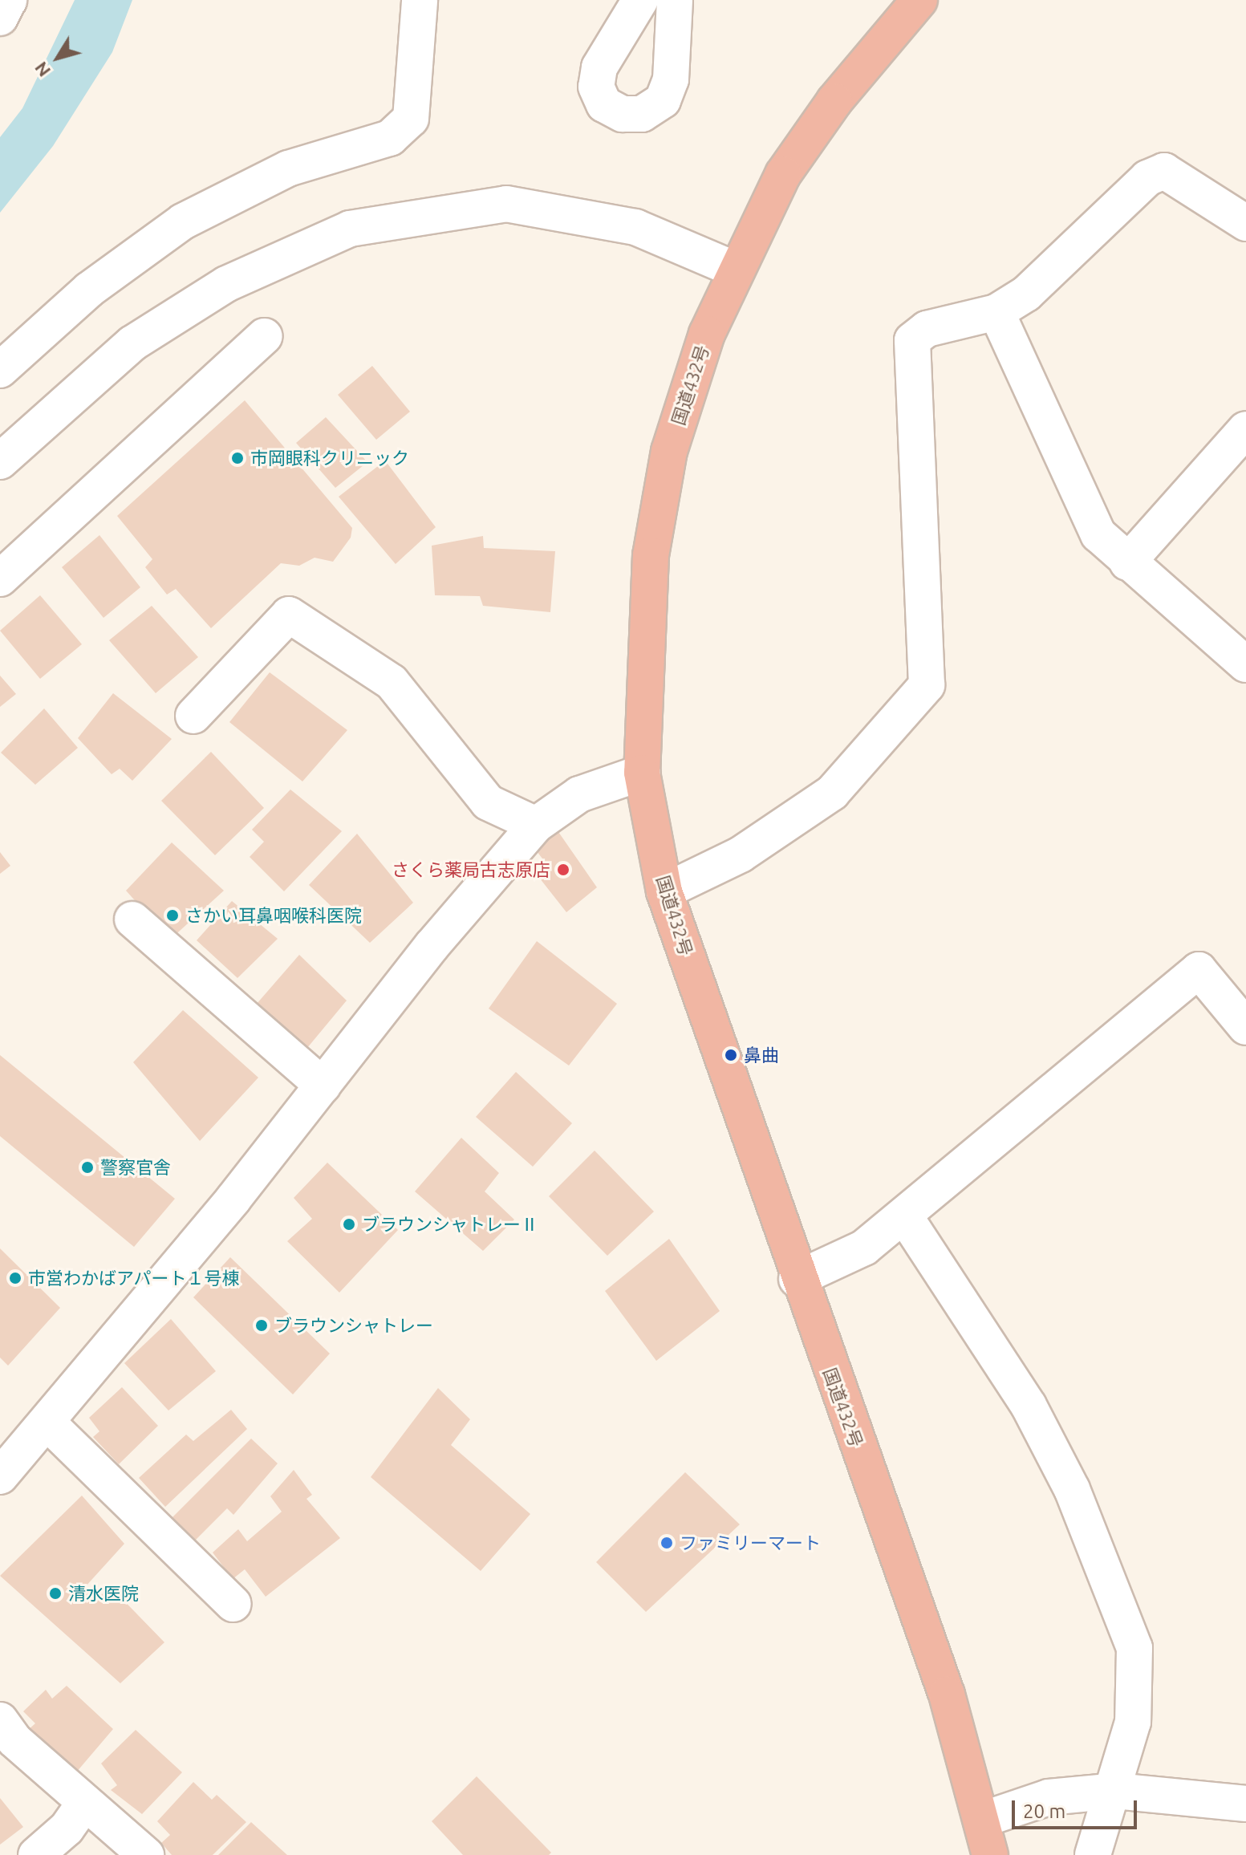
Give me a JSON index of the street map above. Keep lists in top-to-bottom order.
{
  "streets": {
    "highway": ["国道432号"]
  },
  "places": [
    "市岡眼科クリニック",
    "さくら薬局古志原店",
    "さかい耳鼻咽喉科医院",
    "鼻曲",
    "警察官舎",
    "ブラウンシャトレーⅡ",
    "市営わかばアパート１号棟",
    "ブラウンシャトレー",
    "ファミリーマート",
    "清水医院"
  ],
  "scale_bar": "20 m",
  "north": "bottom left"
}
